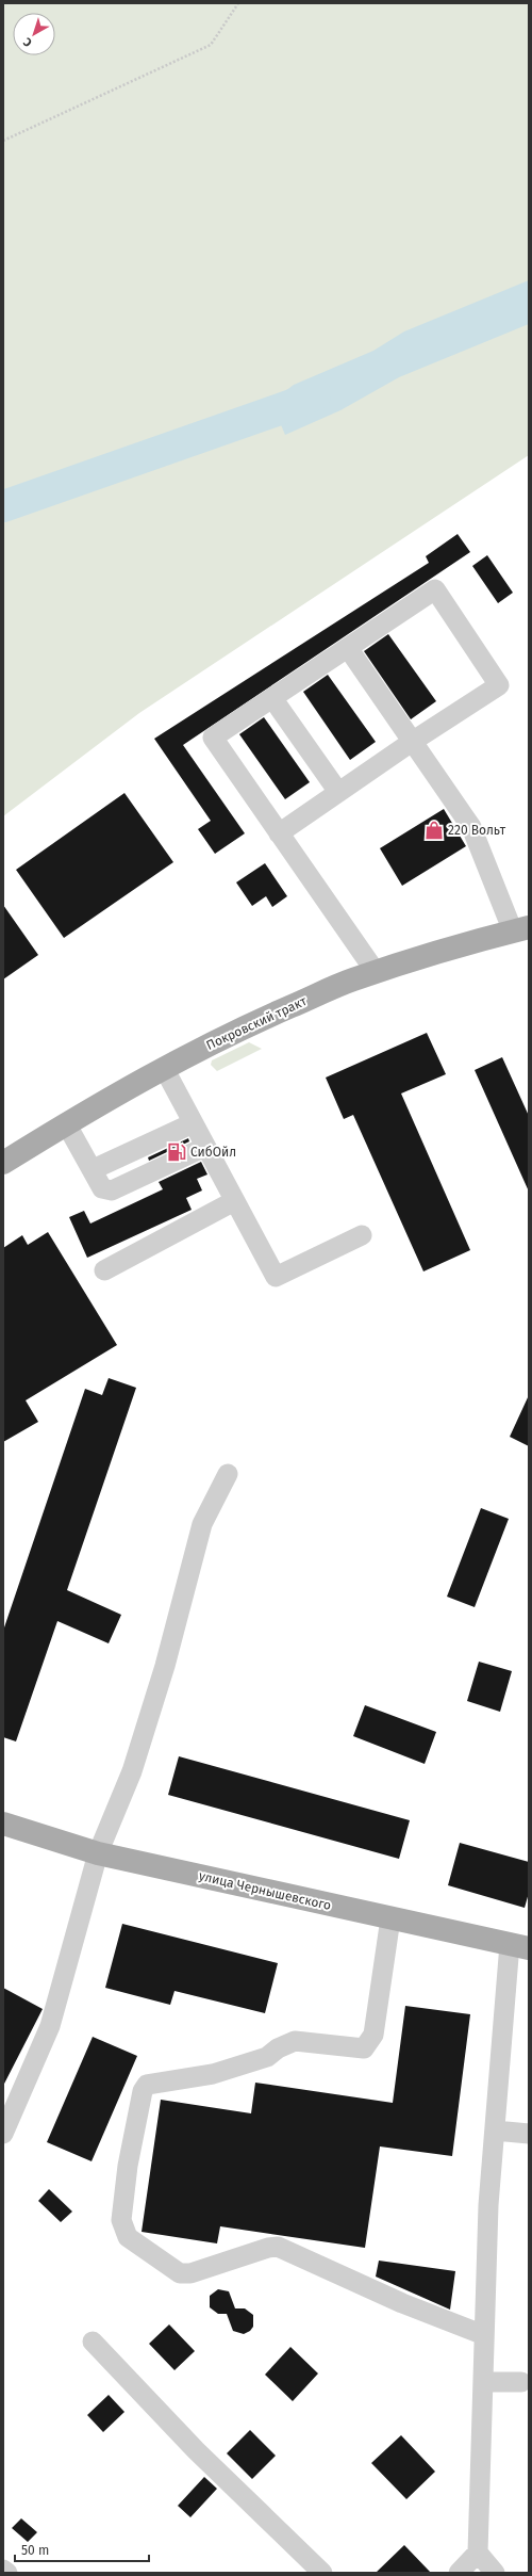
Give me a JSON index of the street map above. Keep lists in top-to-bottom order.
{
  "streets": {
    "main road": ["Покровский тракт", "улица Чернышевского"]
  },
  "places": {
    "shop": ["220 Вольт"],
    "fuel station": ["СибОйл"]
  },
  "scale_bar": "50 m",
  "north": "bottom left"
}
